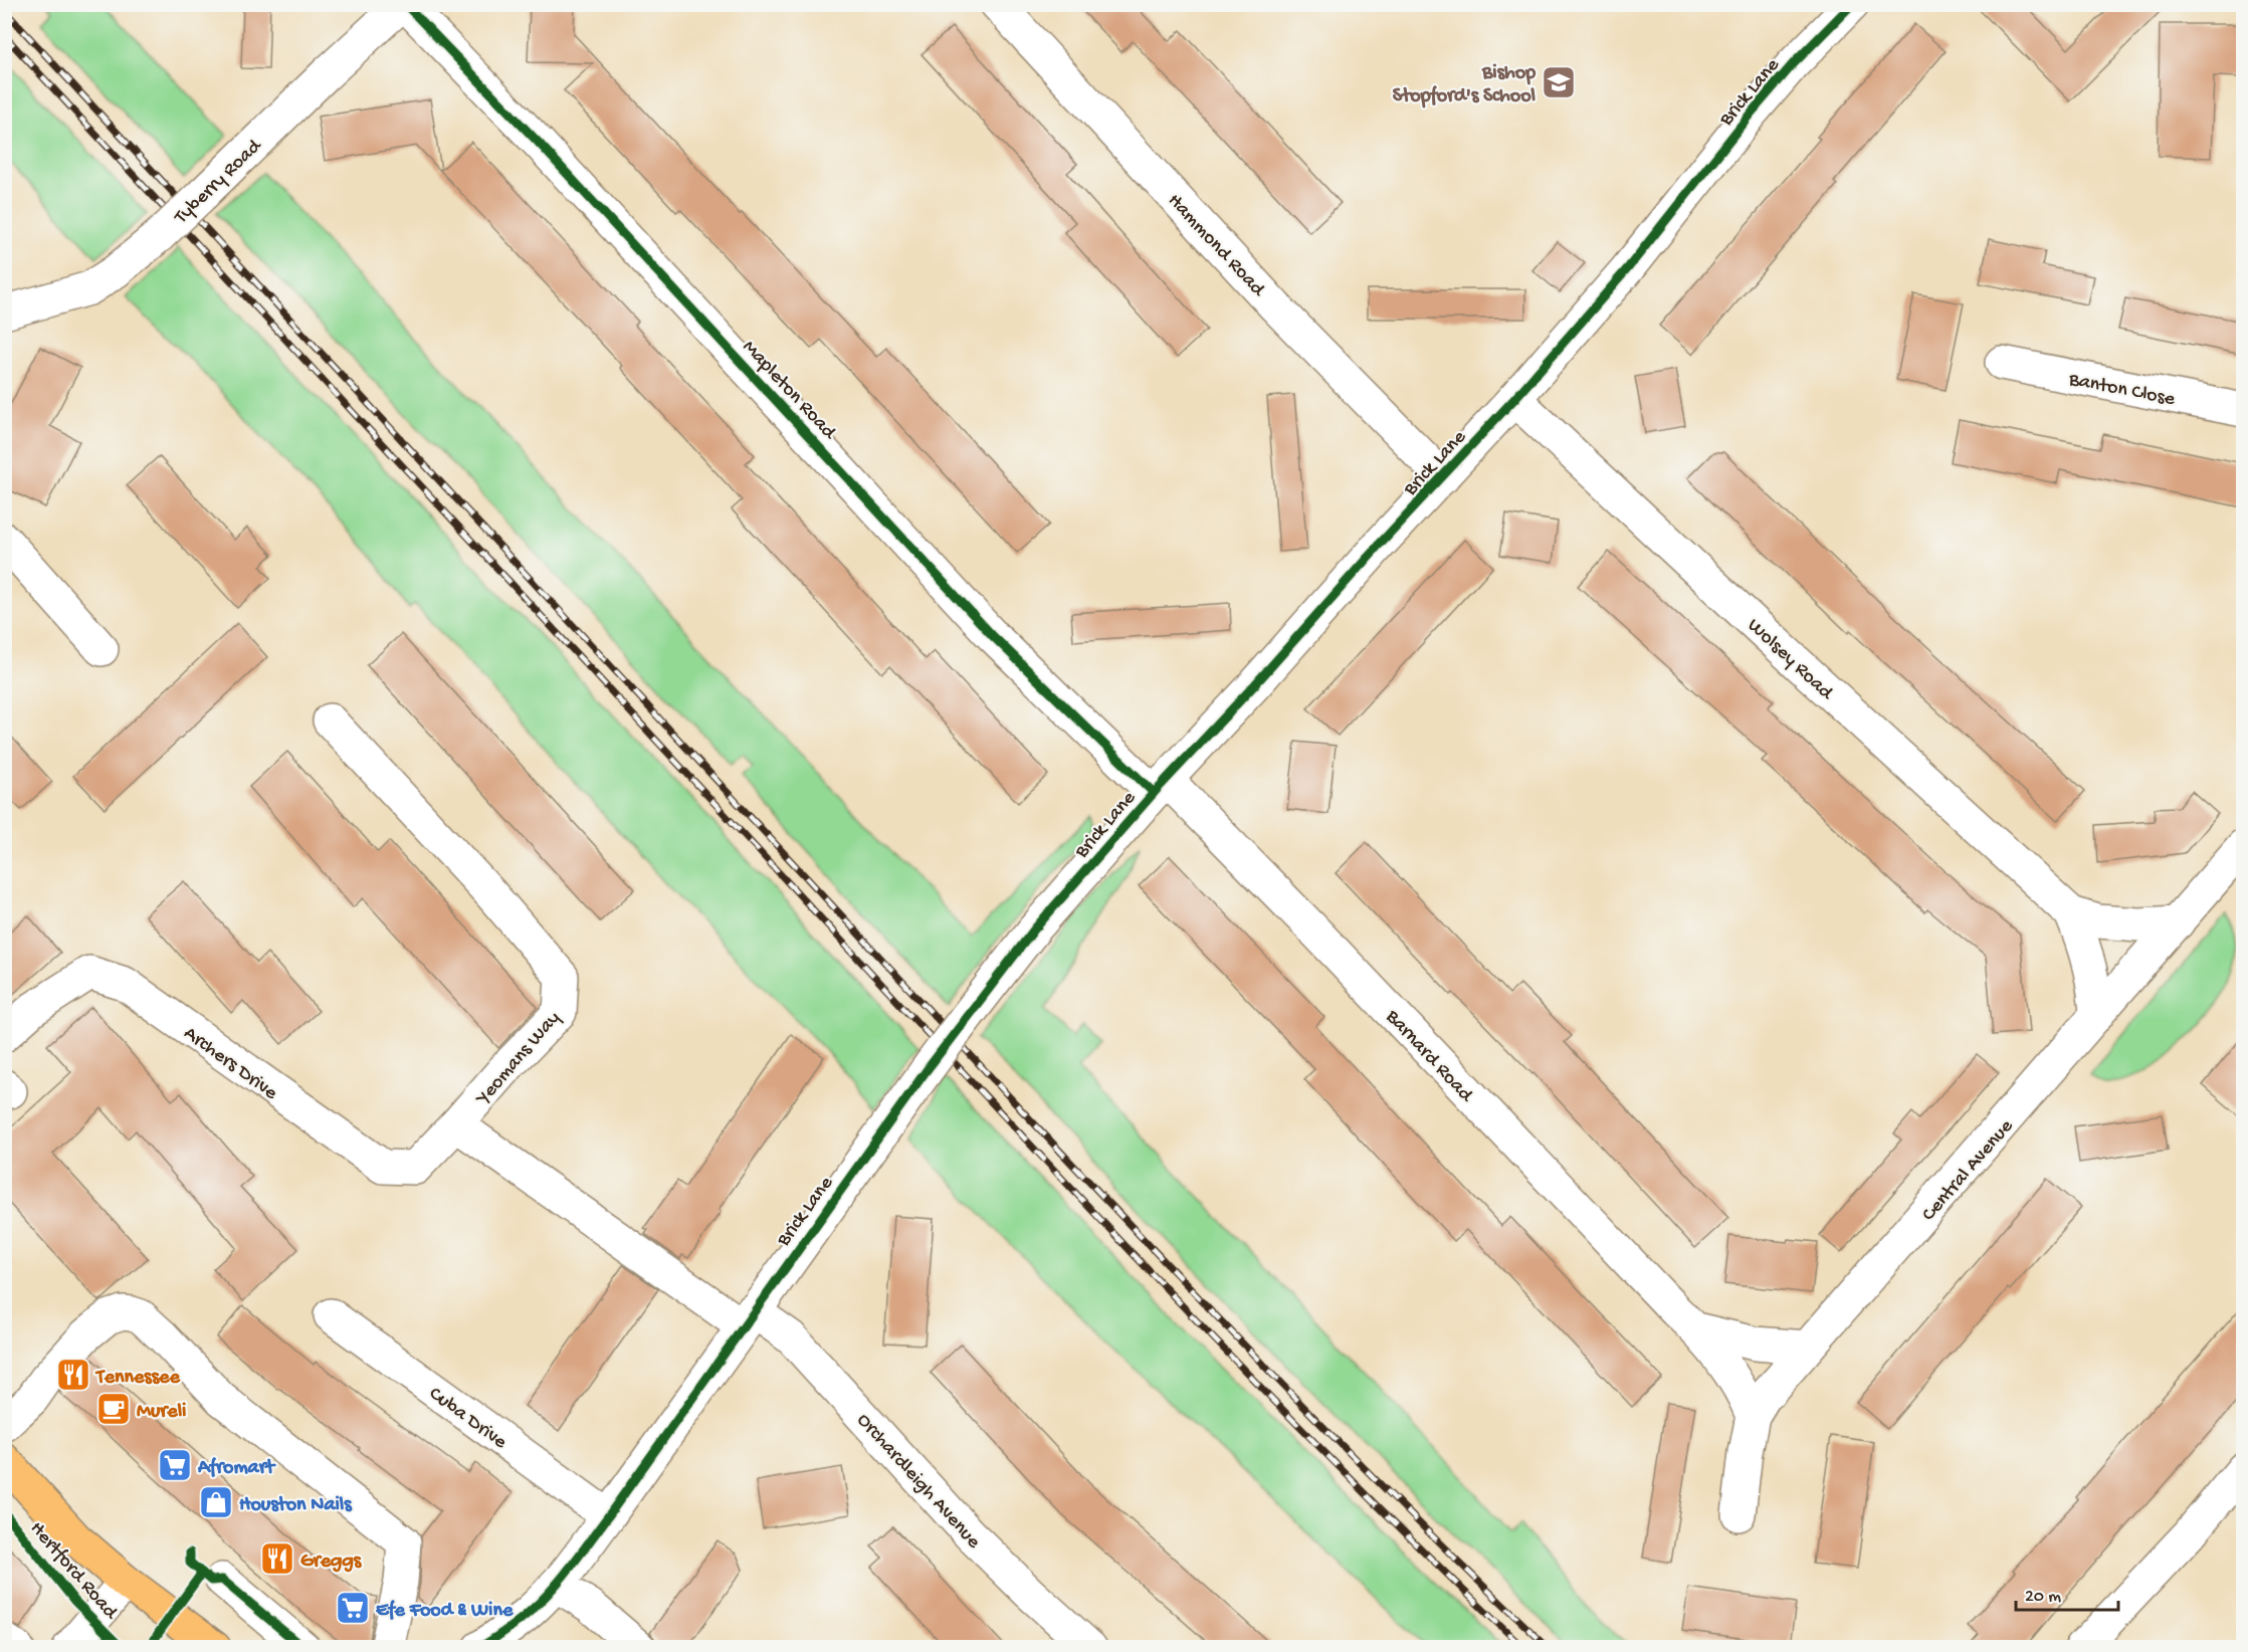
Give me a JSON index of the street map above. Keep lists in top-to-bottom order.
{
  "streets": {
    "main road": ["Hertford Road"],
    "street": [
      "Brick Lane",
      "Tyberry Road",
      "Hammond Road",
      "Banton Close",
      "Mapleton Road",
      "Wolsey Road",
      "Barnard Road",
      "Yeomans Way",
      "Archers Drive",
      "Central Avenue",
      "Cuba Drive",
      "Orchardleigh Avenue"
    ]
  },
  "crossings": [
    ["Brick Lane", "Hammond Road"],
    ["Brick Lane", "Mapleton Road"],
    ["Brick Lane", "Wolsey Road"],
    ["Brick Lane", "Barnard Road"],
    ["Brick Lane", "Cuba Drive"],
    ["Brick Lane", "Orchardleigh Avenue"],
    ["Tyberry Road", "Mapleton Road"],
    ["Mapleton Road", "Barnard Road"],
    ["Wolsey Road", "Central Avenue"],
    ["Barnard Road", "Central Avenue"],
    ["Yeomans Way", "Archers Drive"]
  ],
  "places": {
    "school or university": ["Bishop Stopford's School"],
    "restaurant": ["Tennessee", "Greggs"],
    "cafe": ["Mureli"],
    "supermarket": ["Afromart", "Efe Food & Wine"],
    "shop": ["Houston Nails"]
  },
  "scale_bar": "20 m"
}
